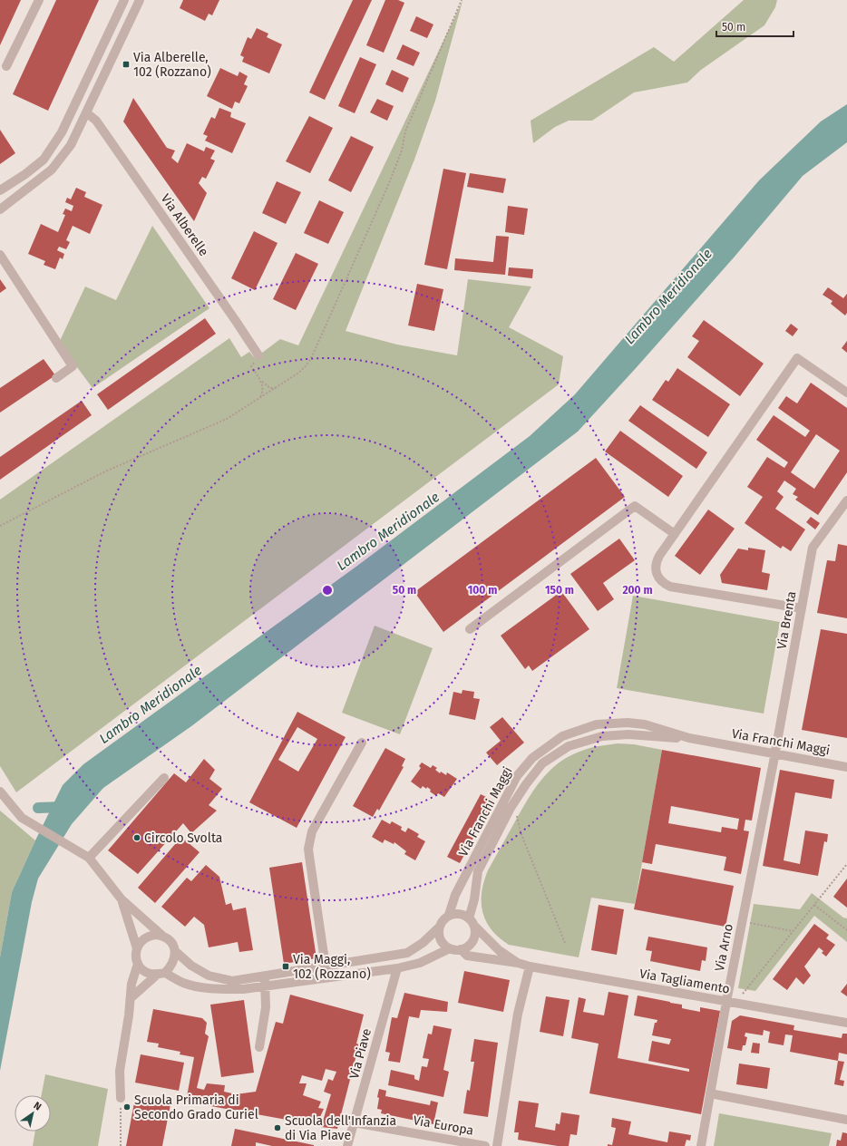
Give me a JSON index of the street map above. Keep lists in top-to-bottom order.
{
  "streets": {
    "street": [
      "Via Alberelle",
      "Via Brenta",
      "Via Franchi Maggi",
      "Via Arno",
      "Via Tagliamento",
      "Via Piave",
      "Via Europa"
    ]
  },
  "crossings": [
    ["Via Brenta", "Via Franchi Maggi"],
    ["Via Brenta", "Via Arno"],
    ["Via Franchi Maggi", "Via Arno"],
    ["Via Franchi Maggi", "Via Tagliamento"],
    ["Via Arno", "Via Tagliamento"],
    ["Via Piave", "Via Europa"]
  ],
  "water": ["Lambro Meridionale"],
  "places": {
    "transit": ["Via Alberelle, 102 (Rozzano)", "Via Maggi, 102 (Rozzano)"],
    "other": ["Circolo Svolta", "Scuola Primaria di Secondo Grado Curiel", "Scuola dell'Infanzia di Via Piave"]
  },
  "scale_bar": "50 m",
  "north": "top right",
  "rings": [
    "50 m",
    "100 m",
    "150 m",
    "200 m"
  ]
}
